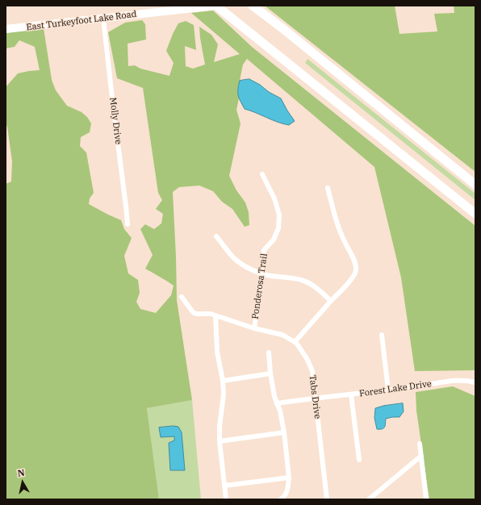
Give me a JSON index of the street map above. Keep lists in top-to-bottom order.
{
  "streets": {
    "main road": ["East Turkeyfoot Lake Road"],
    "street": [
      "Molly Drive",
      "Ponderosa Trail",
      "Forest Lake Drive",
      "Tabs Drive"
    ]
  },
  "crossings": [
    ["East Turkeyfoot Lake Road", "Molly Drive"],
    ["Ponderosa Trail", "Tabs Drive"],
    ["Forest Lake Drive", "Tabs Drive"]
  ],
  "north": "top"
}
